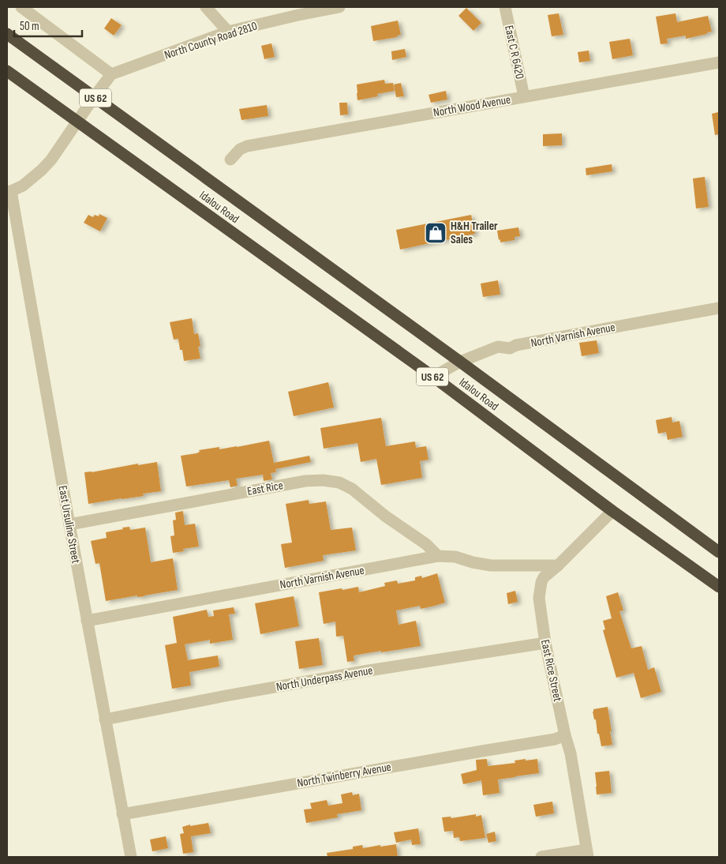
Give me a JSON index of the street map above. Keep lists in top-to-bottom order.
{
  "streets": {
    "highway": ["US 62", "Idalou Road"],
    "street": [
      "North County Road 2810",
      "East C R 6420",
      "North Wood Avenue",
      "North Varnish Avenue",
      "East Rice",
      "East Ursuline Street",
      "East Rice Street",
      "North Underpass Avenue",
      "North Twinberry Avenue"
    ]
  },
  "crossings": [
    ["East C R 6420", "North Wood Avenue"],
    ["US 62", "Idalou Road"],
    ["Idalou Road", "North Varnish Avenue"],
    ["Idalou Road", "East Rice Street"],
    ["North Varnish Avenue", "East Rice"],
    ["North Varnish Avenue", "East Ursuline Street"],
    ["North Varnish Avenue", "East Rice Street"],
    ["East Rice", "East Ursuline Street"],
    ["East Ursuline Street", "North Underpass Avenue"],
    ["East Ursuline Street", "North Twinberry Avenue"],
    ["East Rice Street", "North Underpass Avenue"],
    ["East Rice Street", "North Twinberry Avenue"]
  ],
  "places": {
    "shop": ["H&H Trailer Sales"]
  },
  "scale_bar": "50 m"
}
